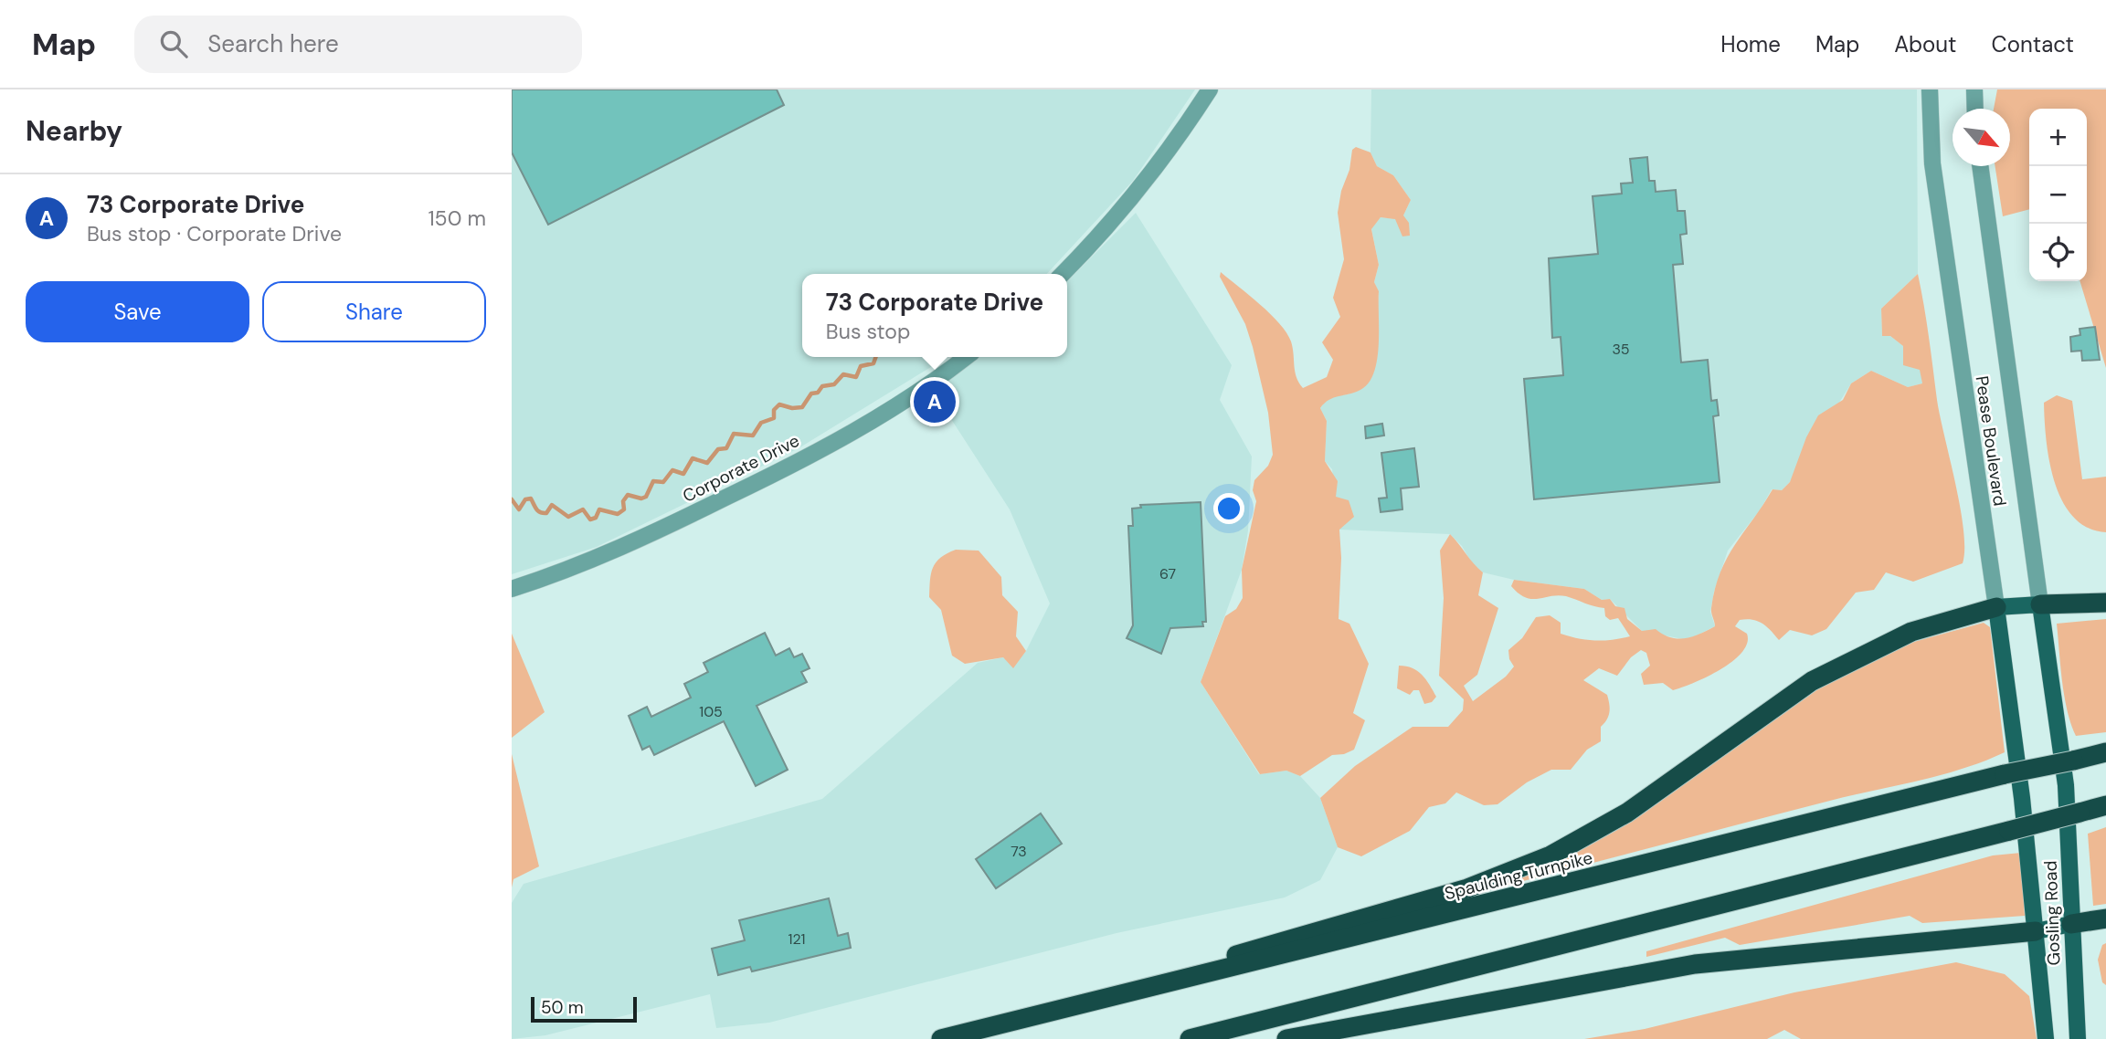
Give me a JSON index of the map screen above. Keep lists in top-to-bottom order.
{
  "streets": {
    "highway": ["Spaulding Turnpike"],
    "main road": ["Pease Boulevard", "Gosling Road"],
    "street": ["Corporate Drive"]
  },
  "crossings": [
    ["Pease Boulevard", "Gosling Road"]
  ],
  "house_numbers": [
    "35",
    "67",
    "105",
    "73",
    "121"
  ],
  "scale_bar": "50 m",
  "north": "bottom right",
  "page": {
    "header": "Map",
    "search": "Search here",
    "nav": [
      "Home",
      "Map",
      "About",
      "Contact"
    ],
    "heading": "Nearby",
    "map_buttons": ["+", "−"],
    "list": [
      {
        "mark": "A",
        "name": "73 Corporate Drive",
        "note": "Bus stop · Corporate Drive",
        "value": "150 m"
      }
    ],
    "buttons": ["Save", "Share"],
    "popup": ["73 Corporate Drive", "Bus stop"],
    "pins": "A",
    "scale": "50 m"
  }
}
